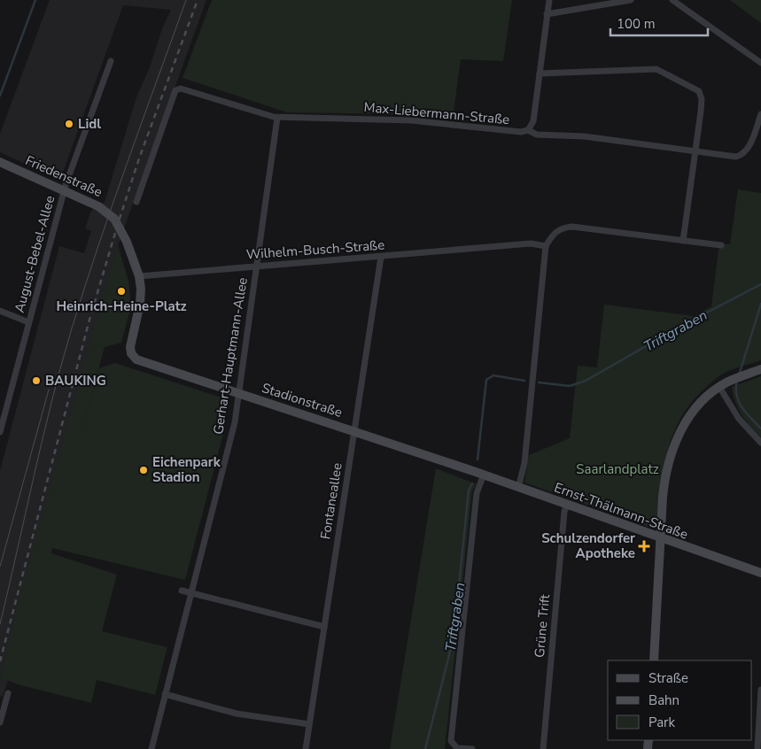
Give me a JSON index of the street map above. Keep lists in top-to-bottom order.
{
  "streets": {
    "street": [
      "Max-Liebermann-Straße",
      "Friedenstraße",
      "Wilhelm-Busch-Straße",
      "August-Bebel-Allee",
      "Gerhart-Hauptmann-Allee",
      "Stadionstraße",
      "Fontaneallee",
      "Ernst-Thälmann-Straße",
      "Grüne Trift"
    ]
  },
  "crossings": [
    ["Max-Liebermann-Straße", "Gerhart-Hauptmann-Allee"],
    ["Friedenstraße", "Wilhelm-Busch-Straße"],
    ["Friedenstraße", "August-Bebel-Allee"],
    ["Friedenstraße", "Stadionstraße"],
    ["Wilhelm-Busch-Straße", "Gerhart-Hauptmann-Allee"],
    ["Wilhelm-Busch-Straße", "Fontaneallee"],
    ["Gerhart-Hauptmann-Allee", "Stadionstraße"],
    ["Stadionstraße", "Fontaneallee"],
    ["Stadionstraße", "Ernst-Thälmann-Straße"],
    ["Ernst-Thälmann-Straße", "Grüne Trift"]
  ],
  "water": ["Triftgraben"],
  "parks": ["Saarlandplatz"],
  "places": {
    "other": [
      "Lidl",
      "Heinrich-Heine-Platz",
      "BAUKING",
      "Eichenpark Stadion"
    ],
    "health": ["Schulzendorfer Apotheke"]
  },
  "legend": ["Straße", "Bahn", "Park"],
  "scale_bar": "100 m"
}
